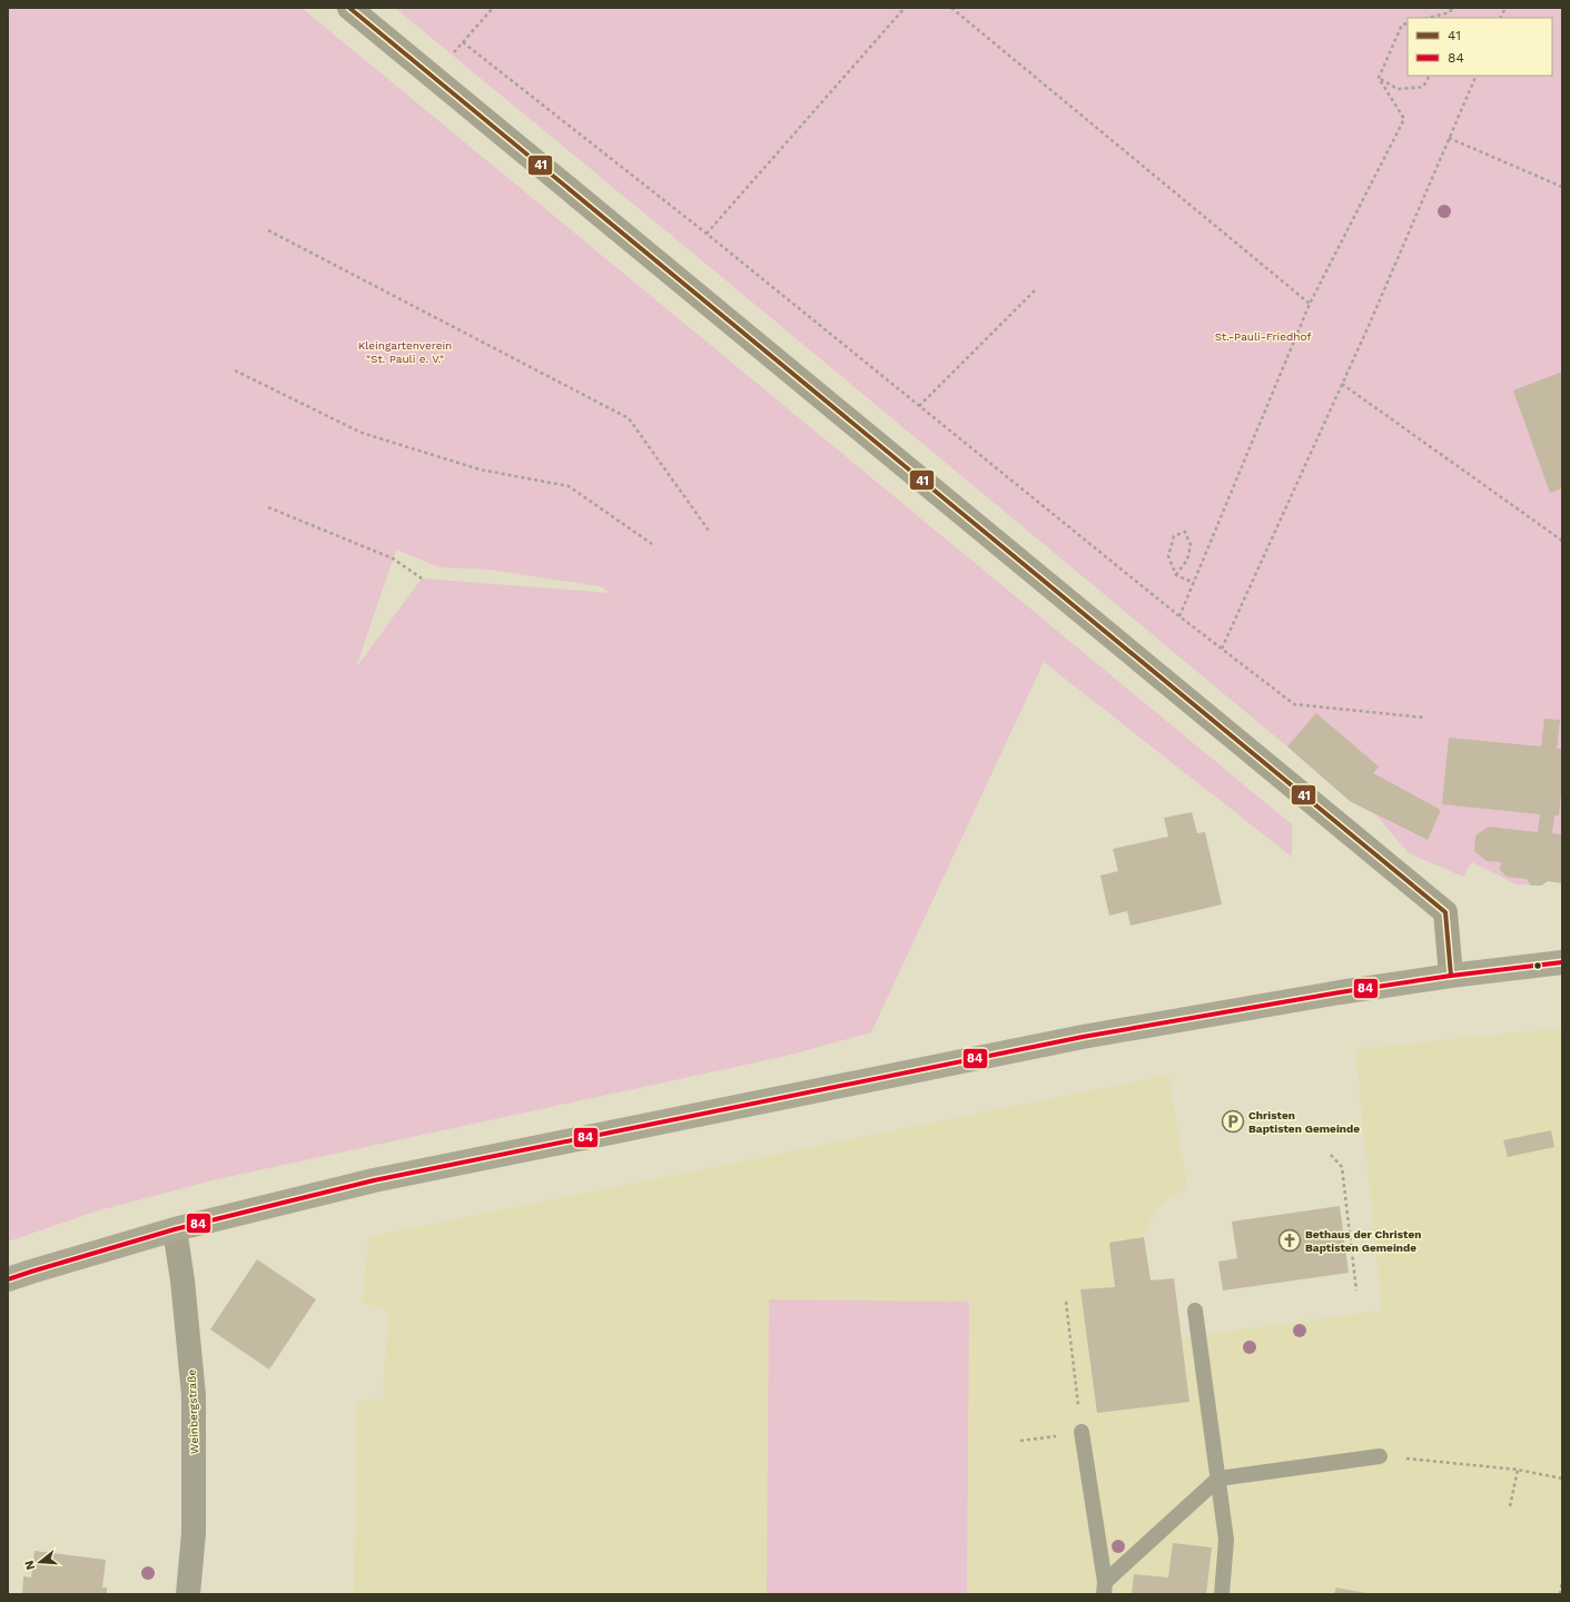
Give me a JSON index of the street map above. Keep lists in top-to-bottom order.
{
  "streets": {
    "street": ["Weinbergstraße"]
  },
  "parks": ["St.-Pauli-Friedhof", "Kleingartenverein \"St. Pauli e. V.\""],
  "places": {
    "parking": ["Christen Baptisten Gemeinde"],
    "church": ["Bethaus der Christen Baptisten Gemeinde"]
  },
  "lines": ["transit line 41", "transit line 84"],
  "legend": ["41", "84"],
  "north": "left"
}
